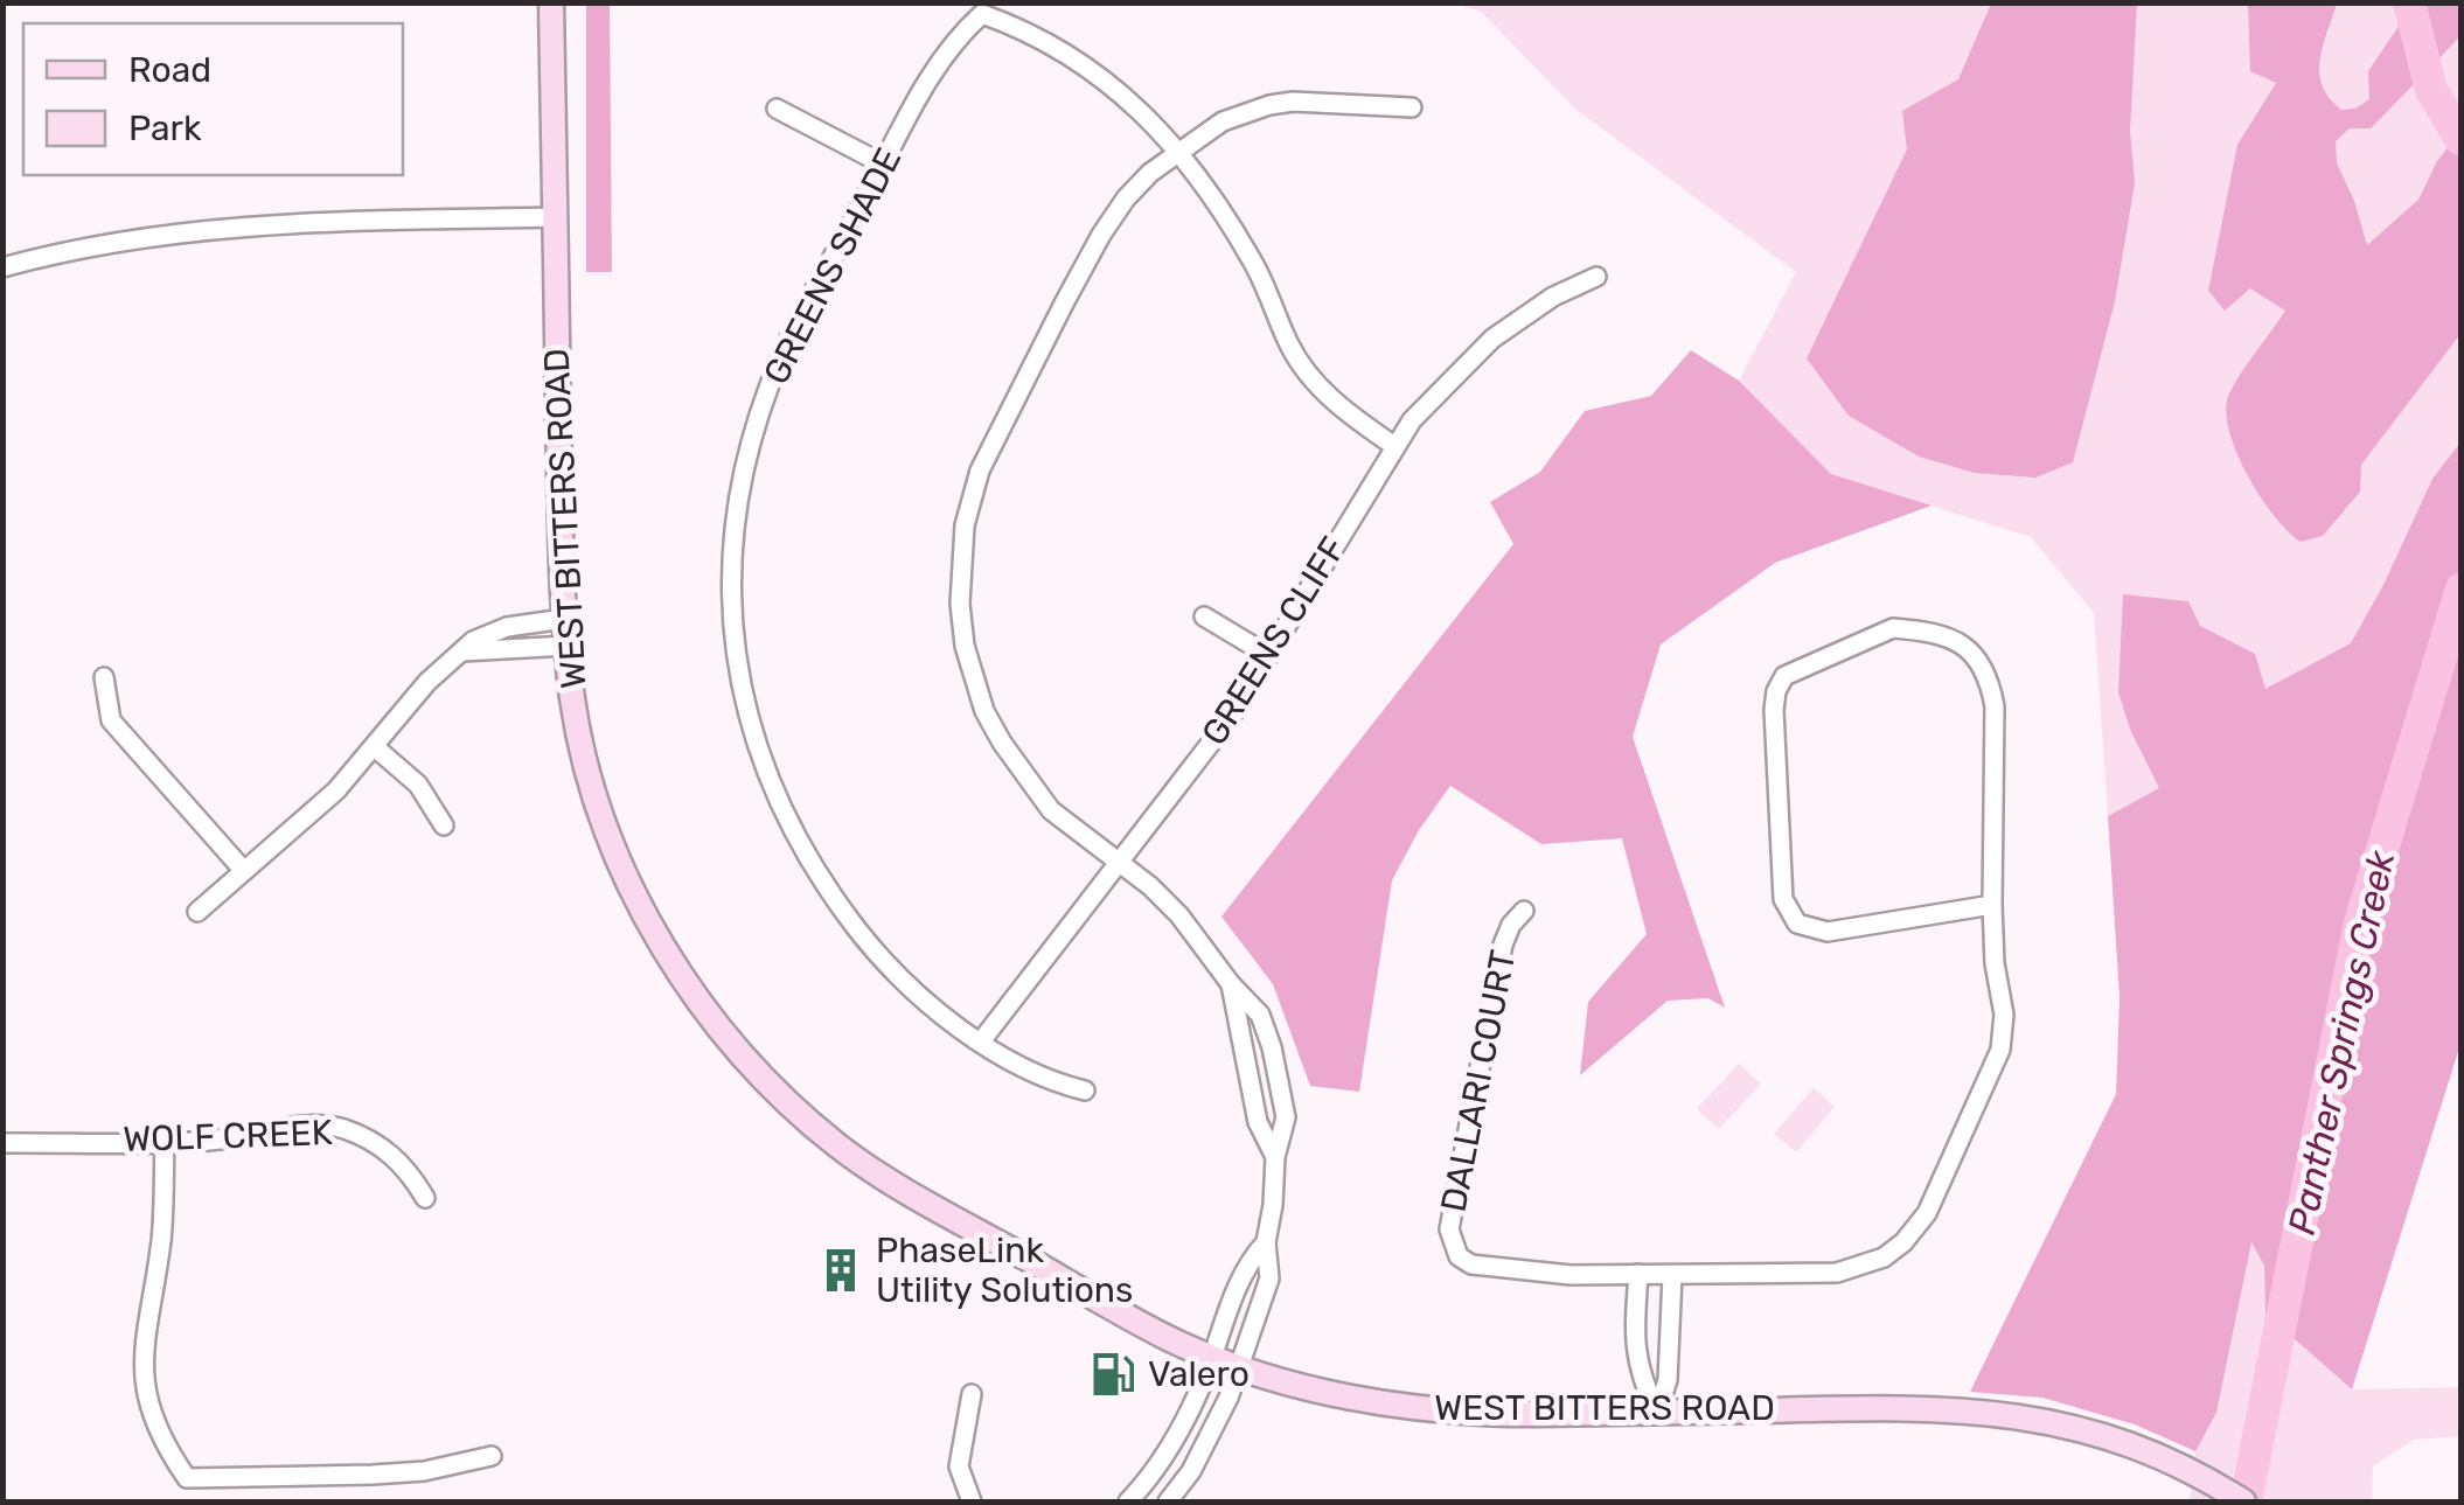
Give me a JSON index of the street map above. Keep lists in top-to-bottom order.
{
  "streets": {
    "main road": ["WEST BITTERS ROAD"],
    "street": [
      "GREENS SHADE",
      "GREENS CLIFF",
      "DALLARI COURT",
      "WOLF CREEK"
    ]
  },
  "crossings": [
    ["GREENS SHADE", "GREENS CLIFF"]
  ],
  "water": ["Panther Springs Creek"],
  "places": {
    "building": ["PhaseLink Utility Solutions"],
    "fuel station": ["Valero"]
  },
  "legend": ["Road", "Park"]
}
